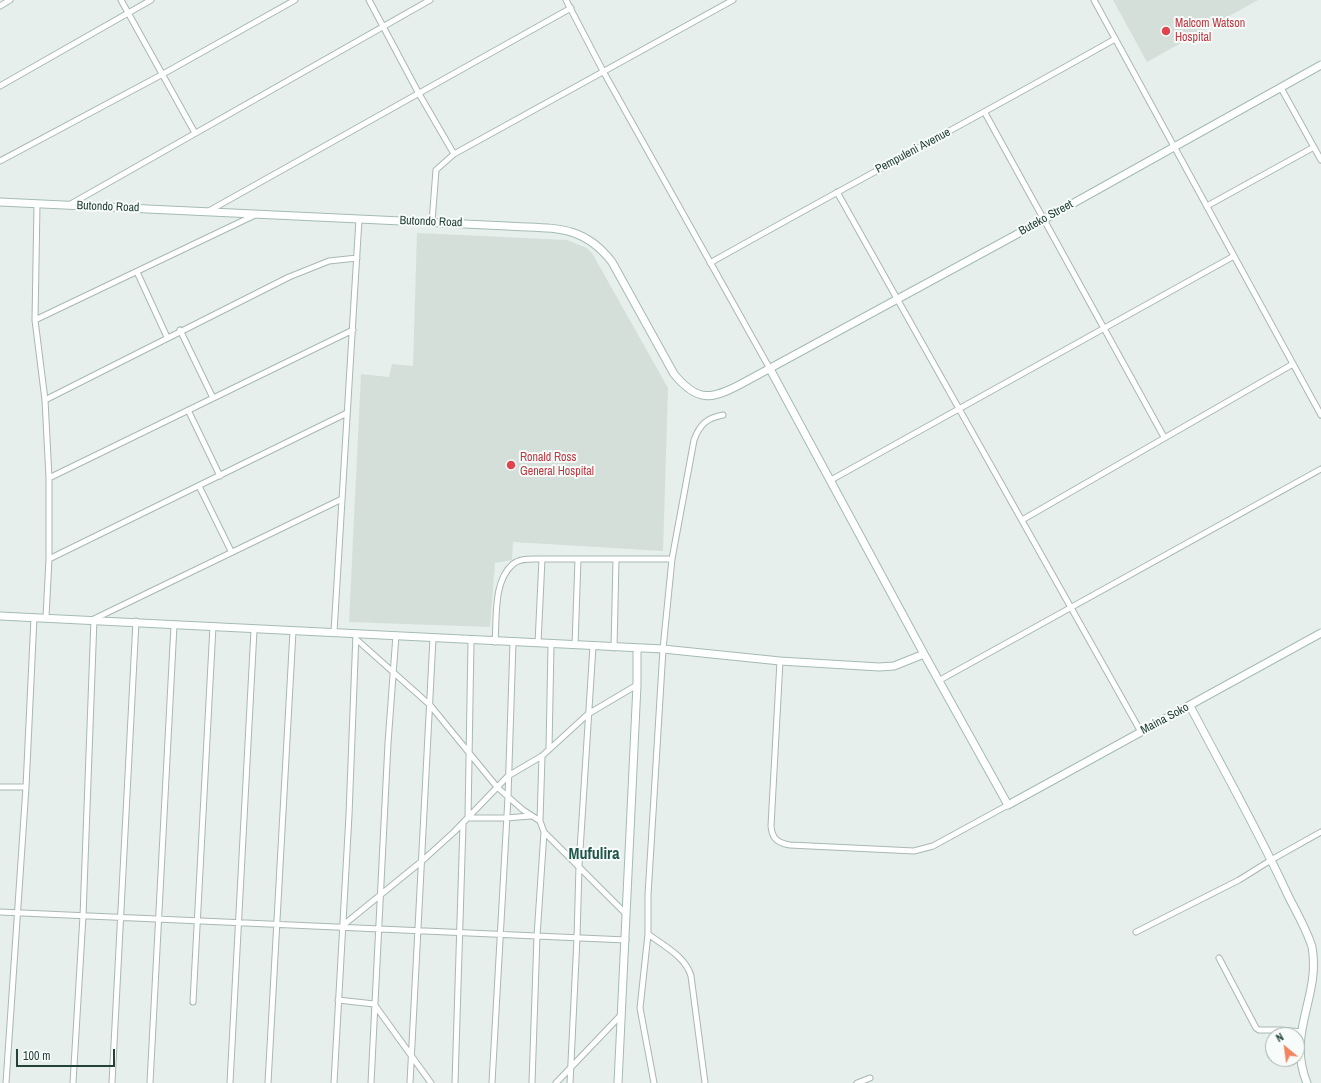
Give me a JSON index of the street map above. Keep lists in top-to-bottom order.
{
  "streets": {
    "street": [
      "Pempuleni Avenue",
      "Butondo Road",
      "Buteko Street",
      "Maina Soko"
    ]
  },
  "crossings": [
    ["Butondo Road", "Buteko Street"]
  ],
  "districts": ["Mufulira"],
  "places": ["Malcom Watson Hospital", "Ronald Ross General Hospital"],
  "scale_bar": "100 m",
  "north": "top left"
}
